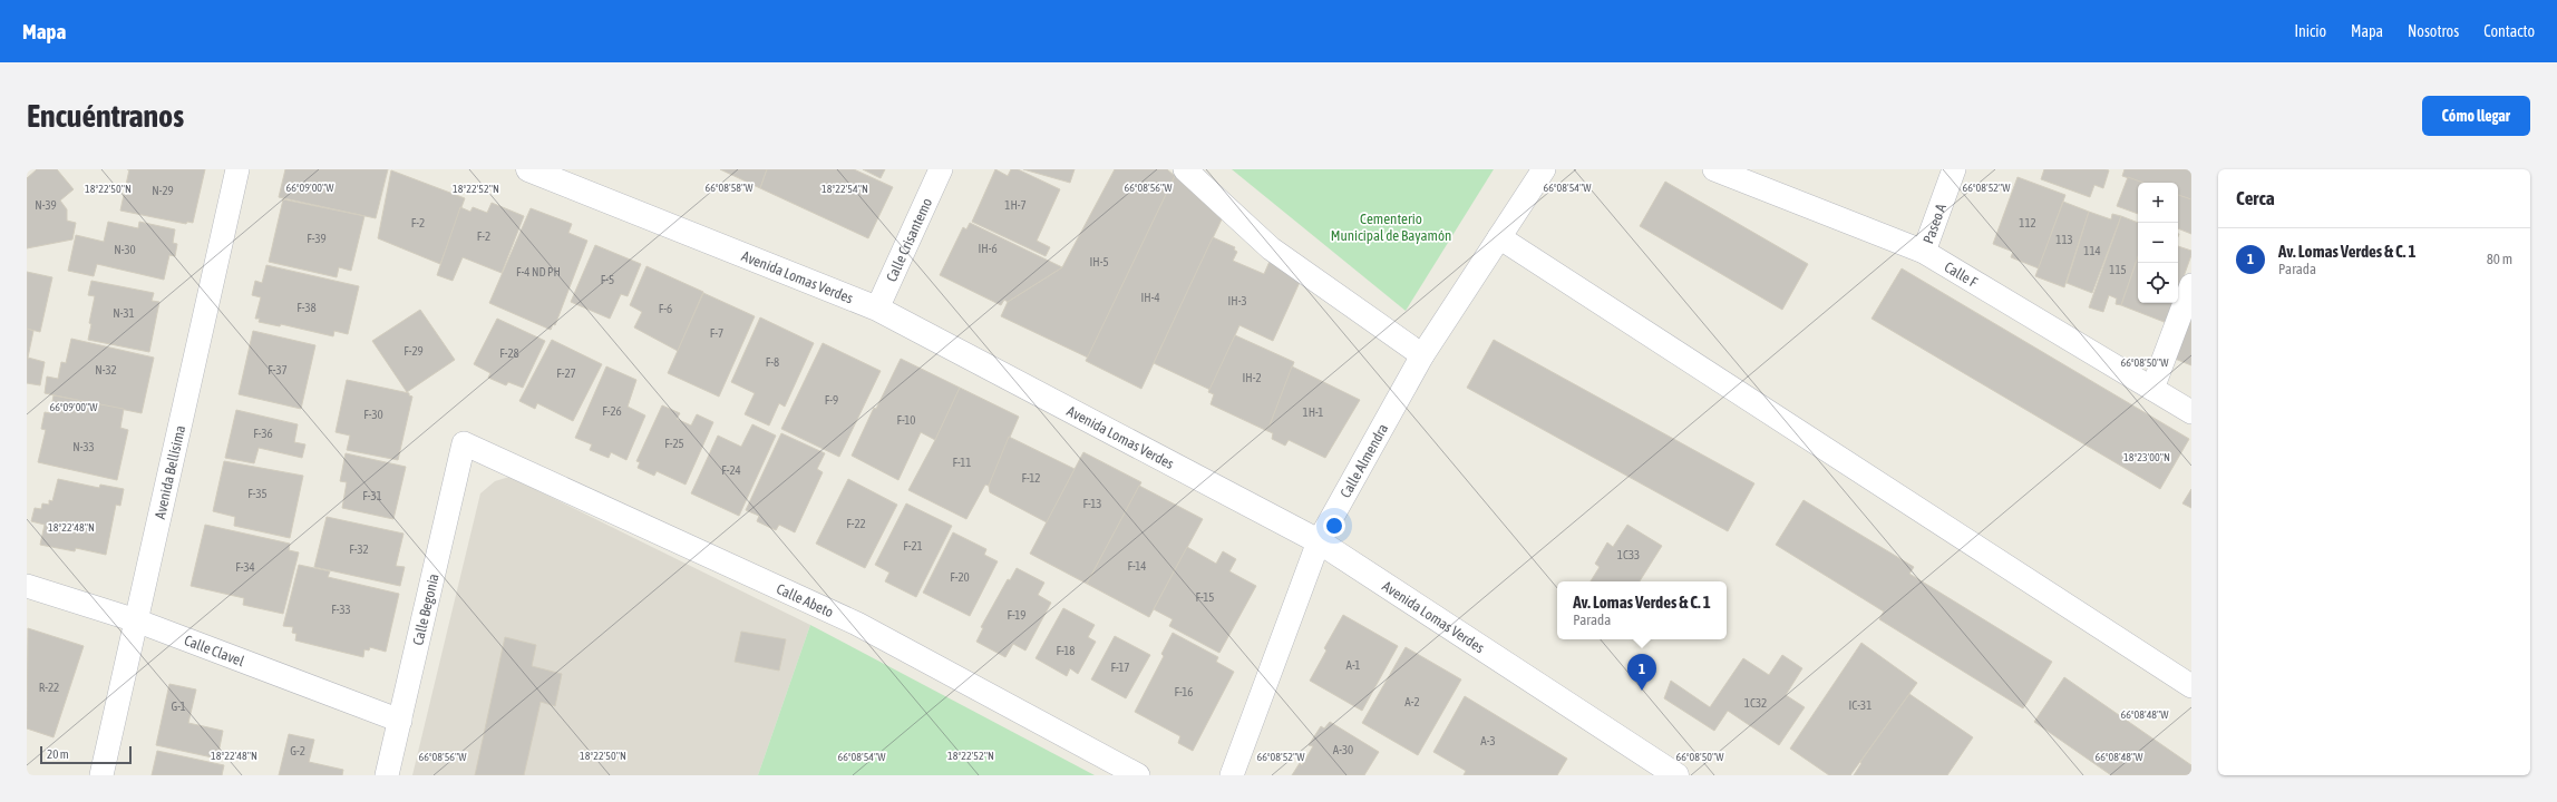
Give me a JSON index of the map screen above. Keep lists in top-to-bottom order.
{
  "streets": {
    "street": [
      "Paseo A",
      "Calle Crisantemo",
      "Calle F",
      "Avenida Lomas Verdes",
      "Calle Almendra",
      "Avenida Bellísima",
      "Calle Abeto",
      "Calle Begonia",
      "Calle Clavel"
    ]
  },
  "crossings": [
    ["Paseo A", "Calle F"],
    ["Calle Crisantemo", "Avenida Lomas Verdes"],
    ["Avenida Lomas Verdes", "Calle Almendra"],
    ["Avenida Bellísima", "Calle Clavel"],
    ["Calle Abeto", "Calle Begonia"],
    ["Calle Begonia", "Calle Clavel"]
  ],
  "parks": ["Cementerio Municipal de Bayamón"],
  "house_numbers": [
    "N-29",
    "N-39",
    "1H-7",
    "F-2",
    "112",
    "F-2",
    "F-39",
    "113",
    "IH-6",
    "N-30",
    "114",
    "IH-5",
    "115",
    "F-4 ND PH",
    "F-5",
    "IH-4",
    "IH-3",
    "F-38",
    "F-6",
    "N-31",
    "F-7",
    "F-29",
    "F-28",
    "F-8",
    "N-32",
    "F-37",
    "F-27",
    "IH-2",
    "F-9",
    "F-26",
    "1H-1",
    "F-30",
    "F-10",
    "F-36",
    "F-25",
    "N-33",
    "F-11",
    "F-24",
    "F-12",
    "F-35",
    "F-31",
    "F-13",
    "F-22",
    "F-21",
    "F-32",
    "1C33",
    "F-14",
    "F-34",
    "F-20",
    "F-15",
    "F-33",
    "F-19",
    "F-18",
    "A-1",
    "F-17",
    "R-22",
    "F-16",
    "A-2",
    "1C32",
    "IC-31",
    "G-1",
    "A-3",
    "A-30",
    "G-2"
  ],
  "scale_bar": "20 m",
  "page": {
    "header": "Mapa",
    "nav": [
      "Inicio",
      "Mapa",
      "Nosotros",
      "Contacto"
    ],
    "buttons": "Cómo llegar",
    "title": "Encuéntranos",
    "heading": "Cerca",
    "map_buttons": ["+", "−"],
    "list": [
      {
        "mark": "1",
        "name": "Av. Lomas Verdes & C. 1",
        "note": "Parada",
        "value": "80 m"
      }
    ],
    "popup": ["Av. Lomas Verdes & C. 1", "Parada"],
    "pins": "1",
    "scale": "20 m"
  },
  "coordinates": [
    "66°09'00\"W",
    "66°08'58\"W",
    "66°08'52\"W",
    "66°08'56\"W",
    "66°08'54\"W",
    "18°22'50\"N",
    "18°22'52\"N",
    "18°22'54\"N",
    "66°08'50\"W",
    "18°23'00\"N",
    "18°22'48\"N",
    "66°08'48\"W"
  ]
}
